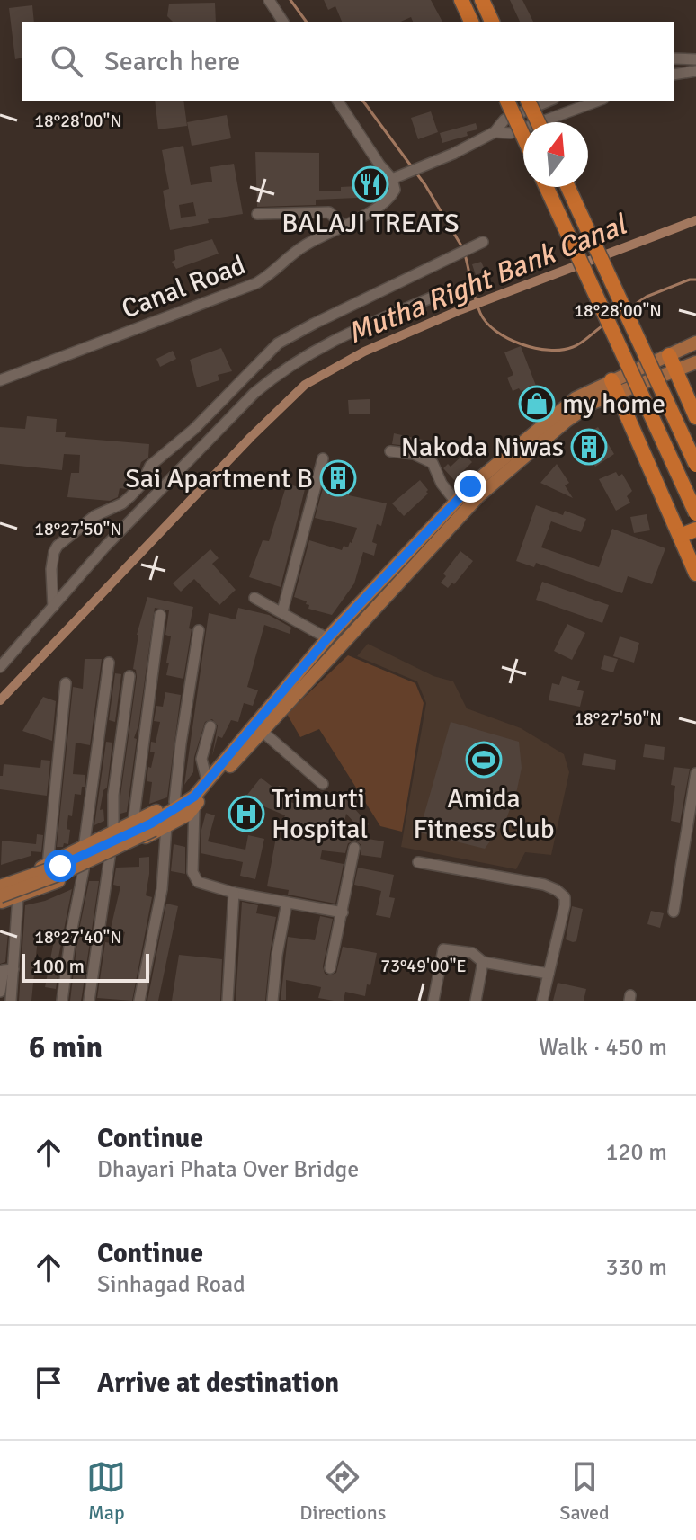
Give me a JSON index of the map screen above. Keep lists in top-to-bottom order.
{
  "streets": {
    "street": ["Canal Road"]
  },
  "water": ["Mutha Right Bank Canal"],
  "places": {
    "restaurant": ["BALAJI TREATS"],
    "shop": ["my home"],
    "building": ["Nakoda Niwas", "Sai Apartment B"],
    "sports": ["Amida Fitness Club"],
    "hospital": ["Trimurti Hospital"]
  },
  "scale_bar": "100 m",
  "north": "top",
  "page": {
    "search": "Search here",
    "scale": "100 m",
    "heading": ["6 min", "Walk · 450 m"],
    "list": [
      ["Continue", "Dhayari Phata Over Bridge", "120 m"],
      ["Continue", "Sinhagad Road", "330 m"],
      "Arrive at destination"
    ],
    "nav": ["Map", "Directions", "Saved"]
  },
  "coordinates": [
    "18°28'00\"N",
    "18°27'50\"N",
    "18°27'40\"N",
    "73°49'00\"E"
  ]
}
